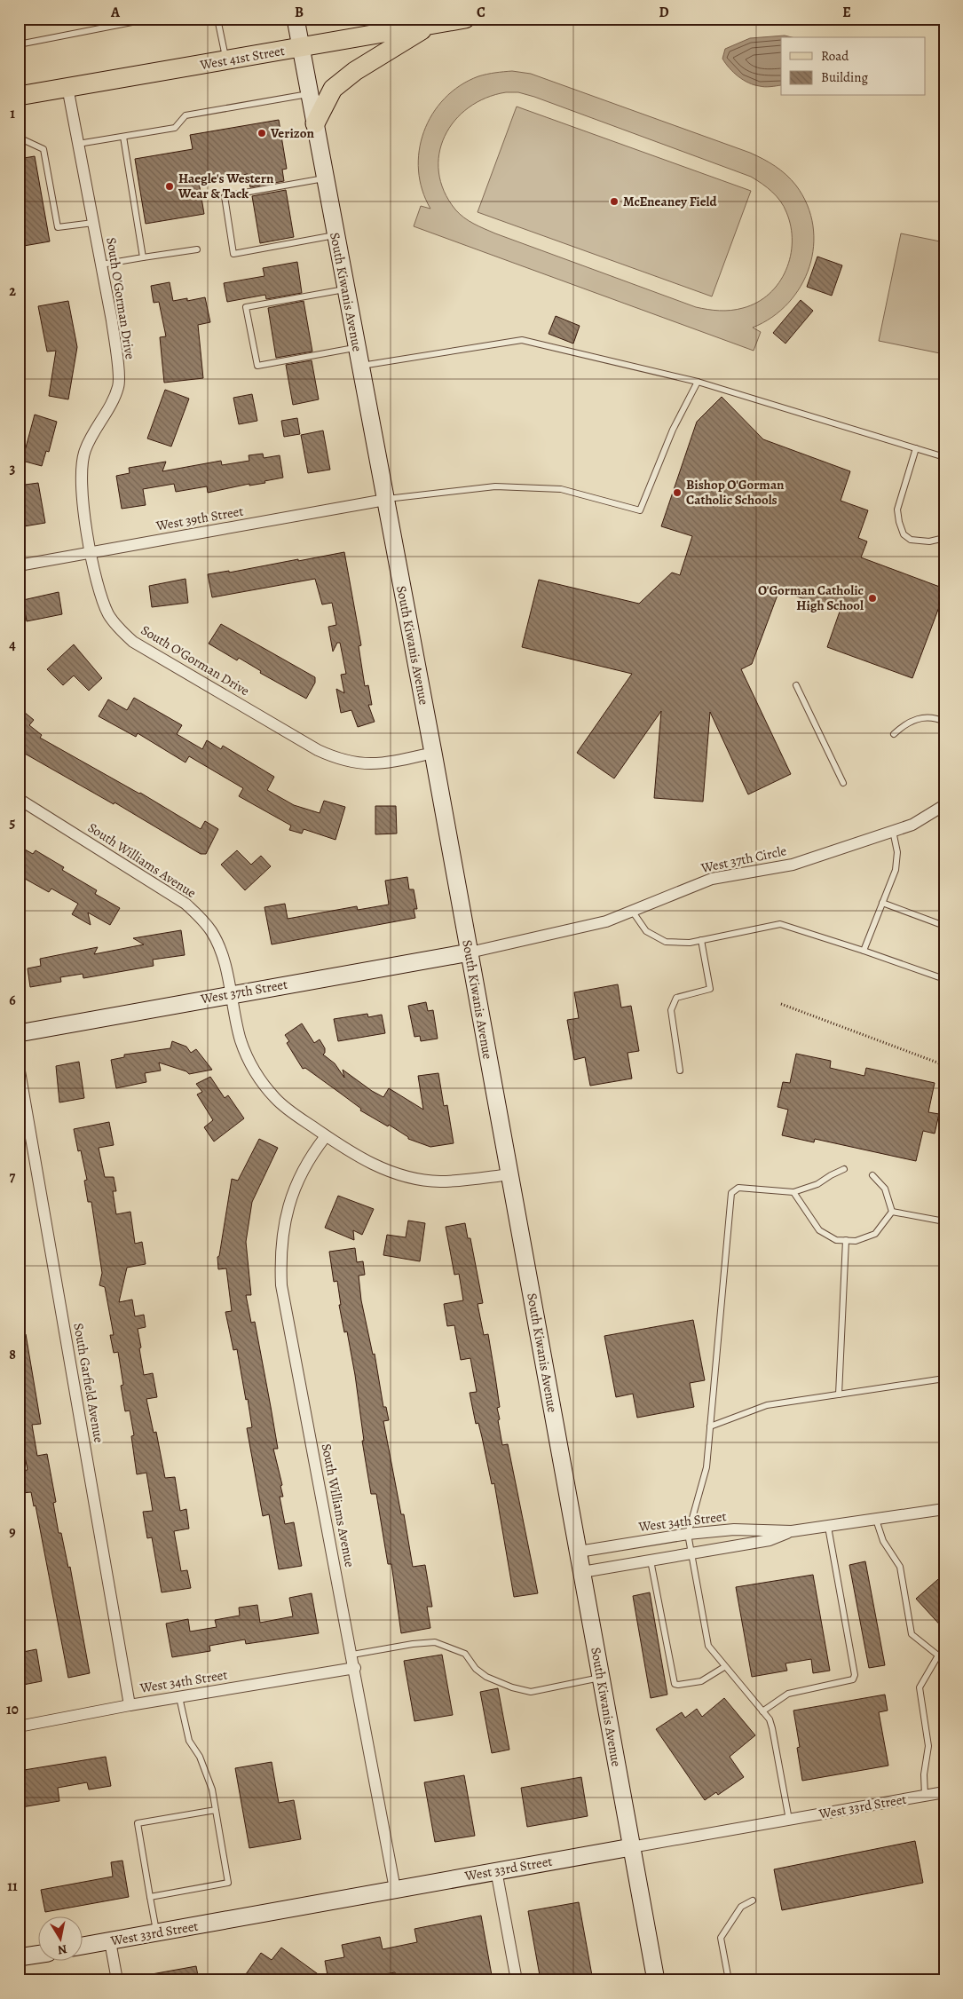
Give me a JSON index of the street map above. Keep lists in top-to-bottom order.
{
  "streets": {
    "main road": [
      "West 41st Street",
      "South Kiwanis Avenue",
      "West 37th Street",
      "West 33rd Street"
    ],
    "street": [
      "South O'Gorman Drive",
      "West 39th Street",
      "West 37th Circle",
      "South Williams Avenue",
      "South Garfield Avenue",
      "West 34th Street"
    ]
  },
  "crossings": [
    ["West 41st Street", "South Kiwanis Avenue"],
    ["West 41st Street", "South O'Gorman Drive"],
    ["South Kiwanis Avenue", "South O'Gorman Drive"],
    ["South Kiwanis Avenue", "West 39th Street"],
    ["South Kiwanis Avenue", "West 37th Circle"],
    ["South Kiwanis Avenue", "South Williams Avenue"],
    ["South Kiwanis Avenue", "West 37th Street"],
    ["South Kiwanis Avenue", "West 34th Street"],
    ["South Kiwanis Avenue", "West 33rd Street"],
    ["South O'Gorman Drive", "West 39th Street"],
    ["West 37th Circle", "West 37th Street"],
    ["South Williams Avenue", "West 37th Street"],
    ["South Williams Avenue", "West 34th Street"],
    ["South Williams Avenue", "West 33rd Street"],
    ["South Garfield Avenue", "West 34th Street"]
  ],
  "places": [
    "Verizon",
    "Haegle's Western Wear & Tack",
    "McEneaney Field",
    "Bishop O'Gorman Catholic Schools",
    "O'Gorman Catholic High School"
  ],
  "legend": ["Road", "Building"],
  "north": "bottom",
  "grid": {
    "columns": [
      "A",
      "B",
      "C",
      "D",
      "E"
    ],
    "rows": [
      "1",
      "2",
      "3",
      "4",
      "5",
      "6",
      "7",
      "8",
      "9",
      "10",
      "11"
    ]
  }
}
